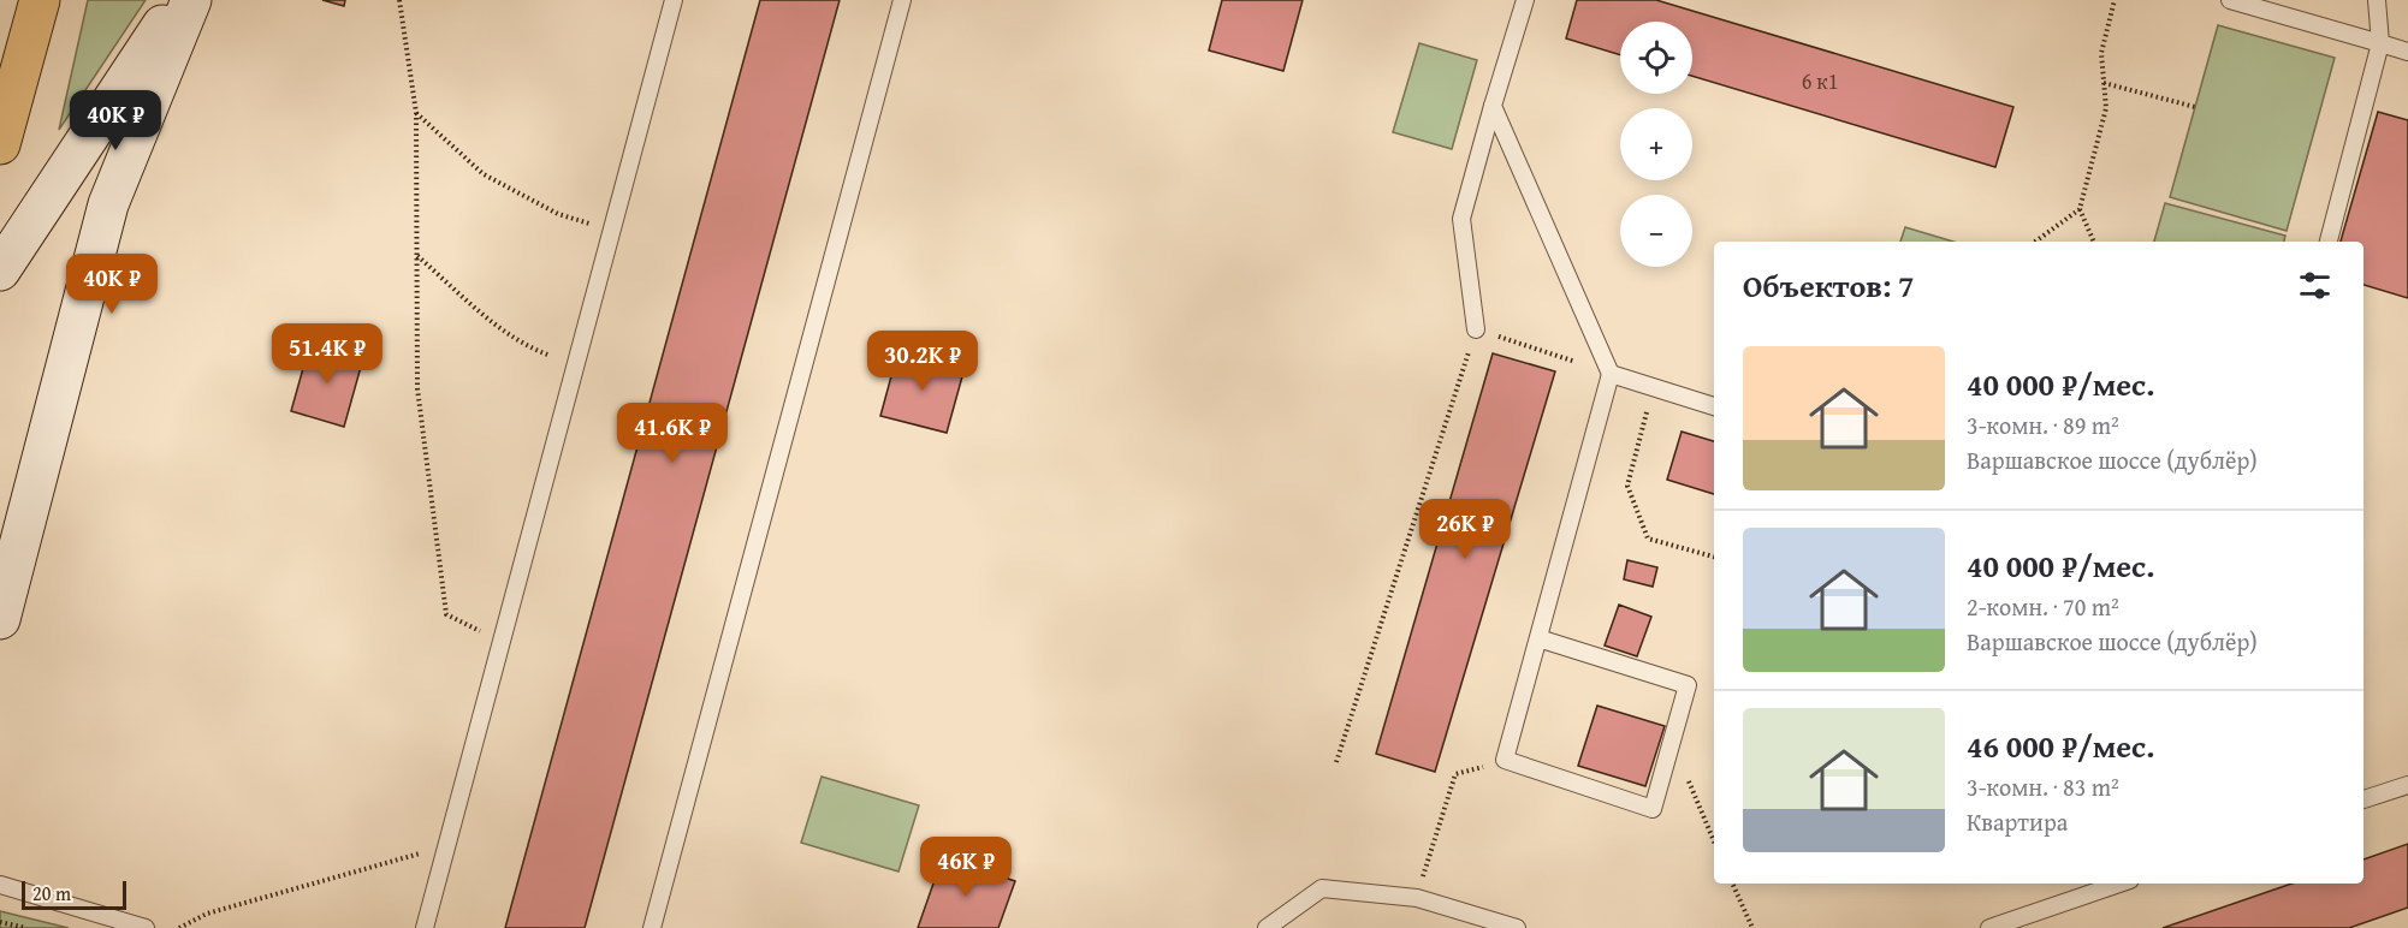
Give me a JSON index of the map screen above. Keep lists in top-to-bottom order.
{
  "house_numbers": ["6 к1"],
  "scale_bar": "20 m",
  "page": {
    "map_buttons": ["+", "−"],
    "price": [
      "40K ₽",
      "40K ₽",
      "51.4K ₽",
      "30.2K ₽",
      "41.6K ₽",
      "26K ₽",
      "46K ₽"
    ],
    "heading": "Объектов: 7",
    "list": [
      {
        "name": "40 000 ₽/мес.",
        "note": "3-комн. · 89 m² · Варшавское шоссе (дублёр)"
      },
      {
        "name": "40 000 ₽/мес.",
        "note": "2-комн. · 70 m² · Варшавское шоссе (дублёр)"
      },
      {
        "name": "46 000 ₽/мес.",
        "note": "3-комн. · 83 m² · Квартира"
      }
    ],
    "scale": "20 m"
  }
}
